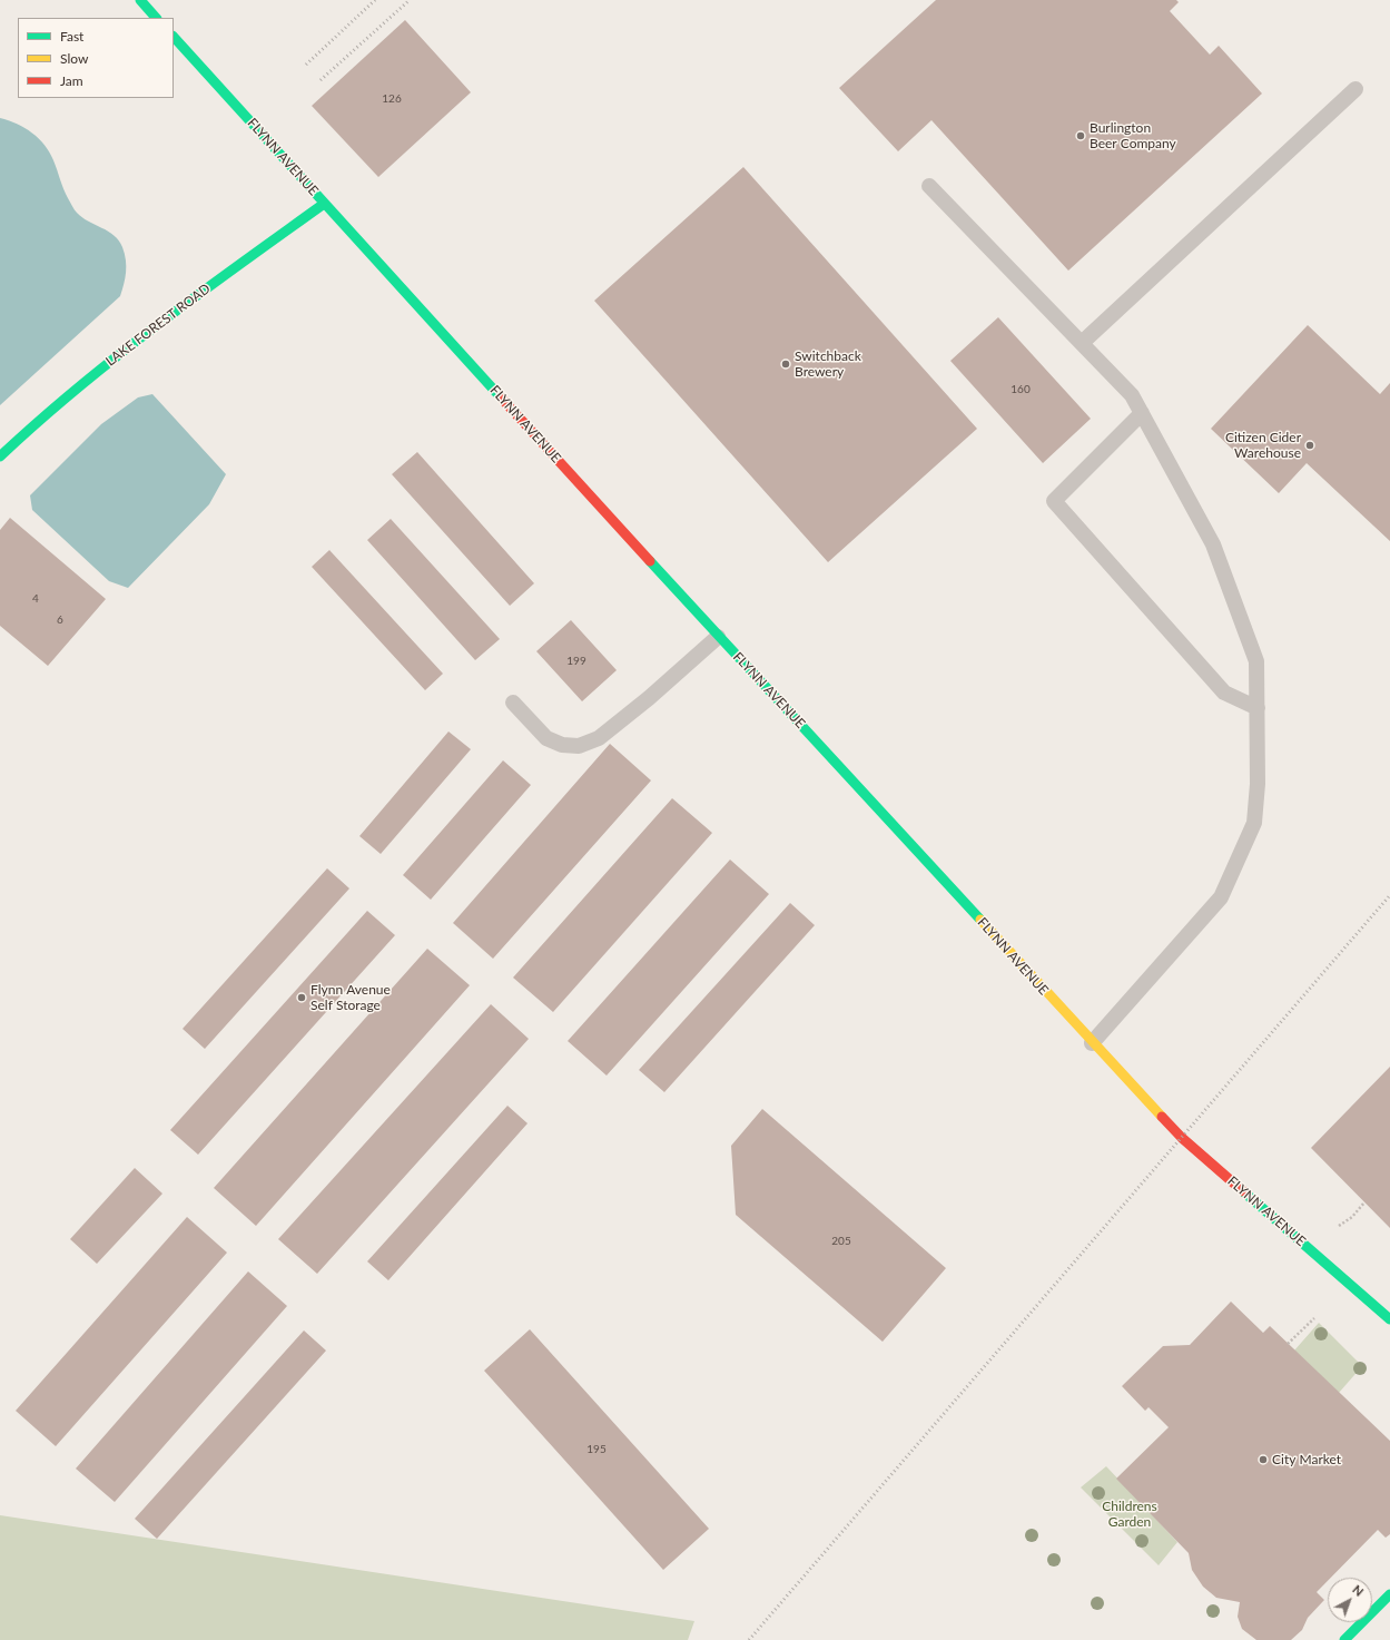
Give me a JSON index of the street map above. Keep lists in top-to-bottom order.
{
  "streets": {
    "street": ["FLYNN AVENUE", "LAKE FOREST ROAD"]
  },
  "crossings": [
    ["FLYNN AVENUE", "LAKE FOREST ROAD"]
  ],
  "parks": ["Childrens Garden"],
  "places": [
    "Burlington Beer Company",
    "Switchback Brewery",
    "Citizen Cider Warehouse",
    "Flynn Avenue Self Storage",
    "City Market"
  ],
  "house_numbers": [
    "126",
    "160",
    "4",
    "6",
    "199",
    "205",
    "195"
  ],
  "legend": ["Fast", "Slow", "Jam"],
  "north": "top right"
}
